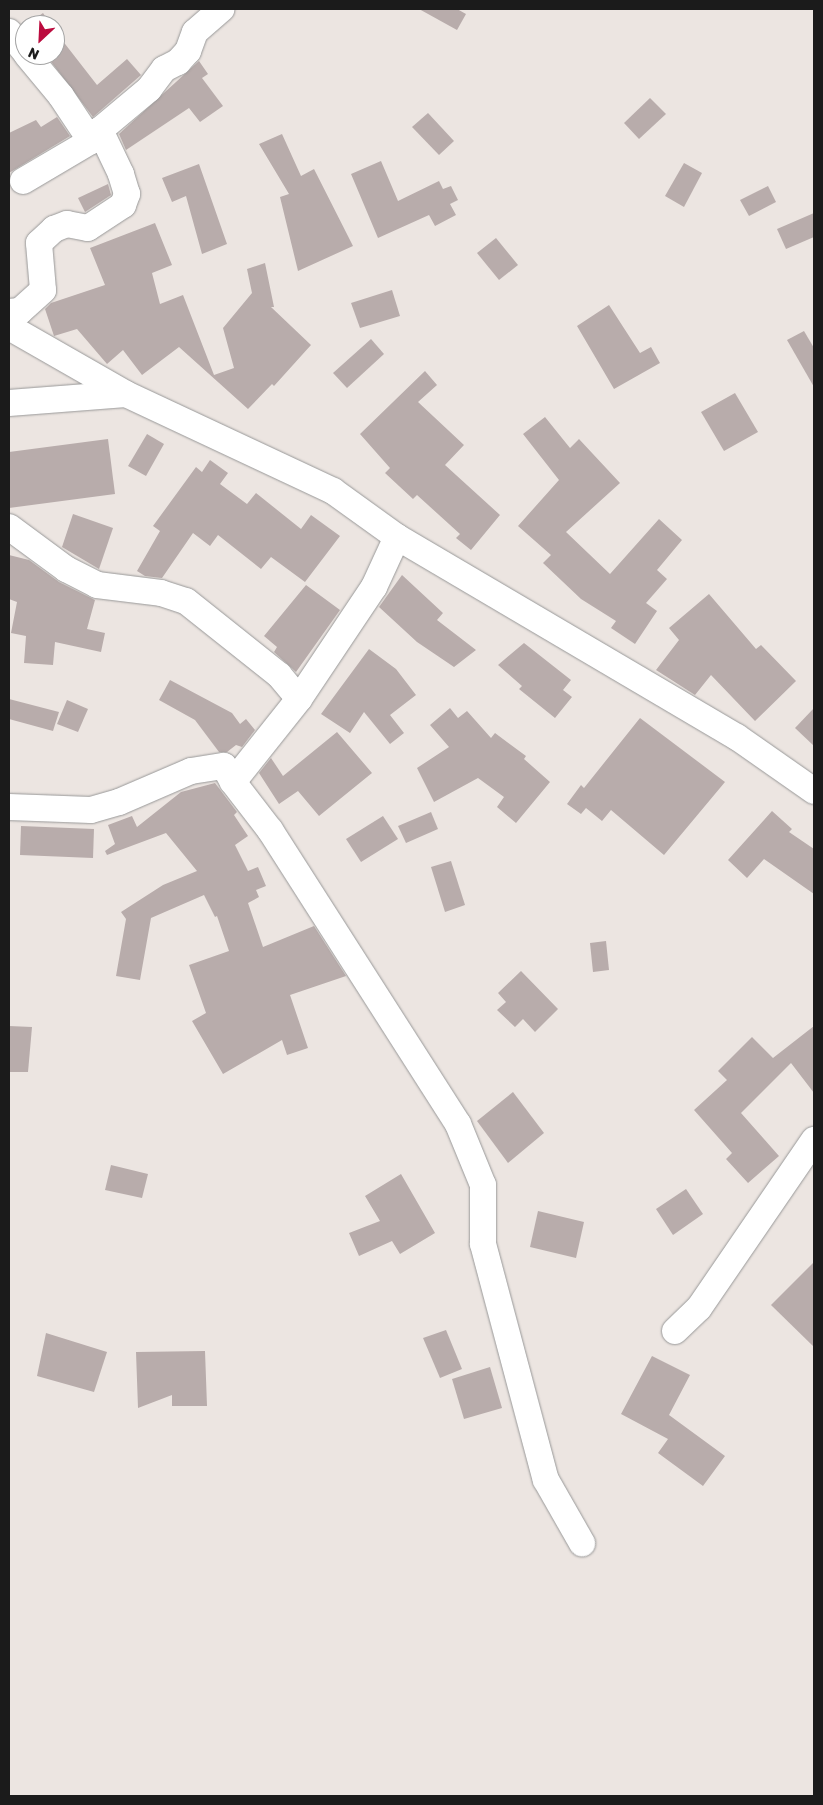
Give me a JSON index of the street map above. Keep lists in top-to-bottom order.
{
  "north": "bottom left"
}
